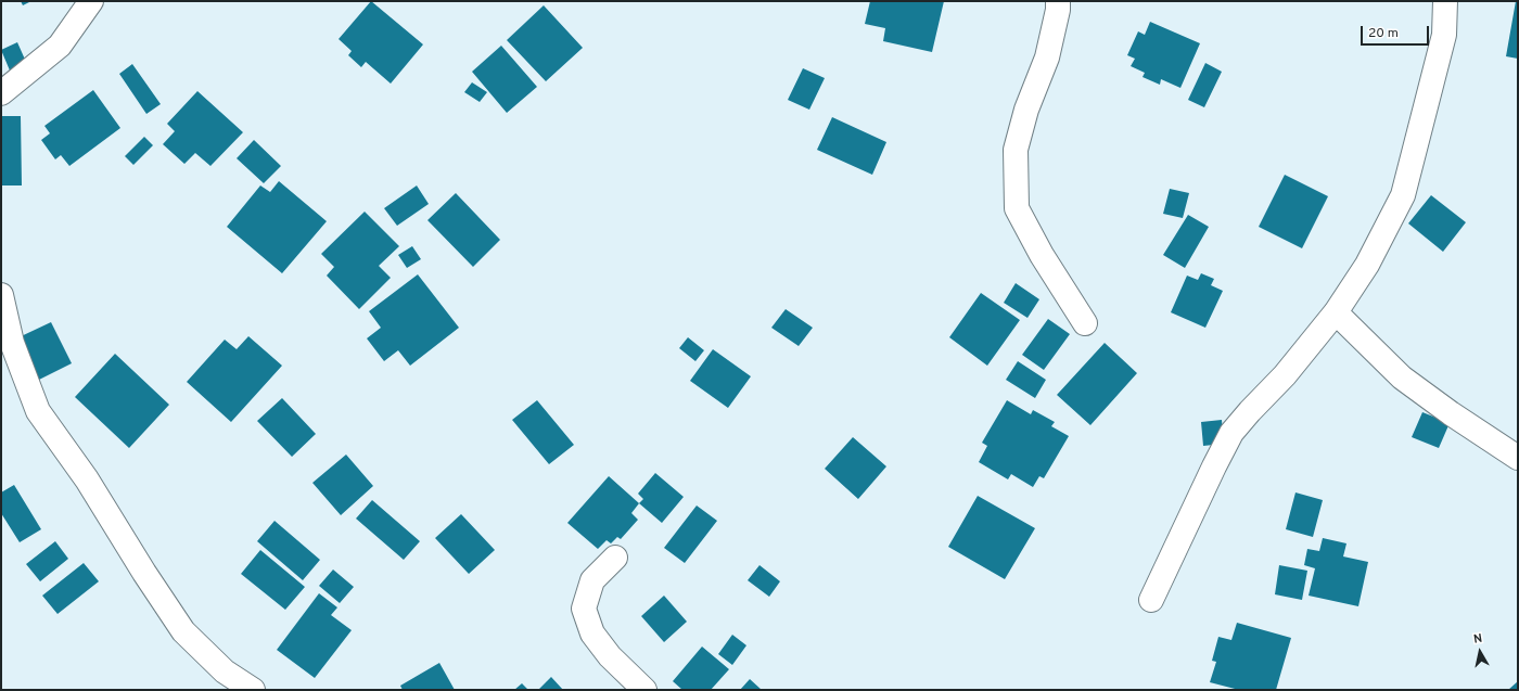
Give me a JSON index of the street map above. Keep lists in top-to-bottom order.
{
  "scale_bar": "20 m",
  "north": "top"
}
